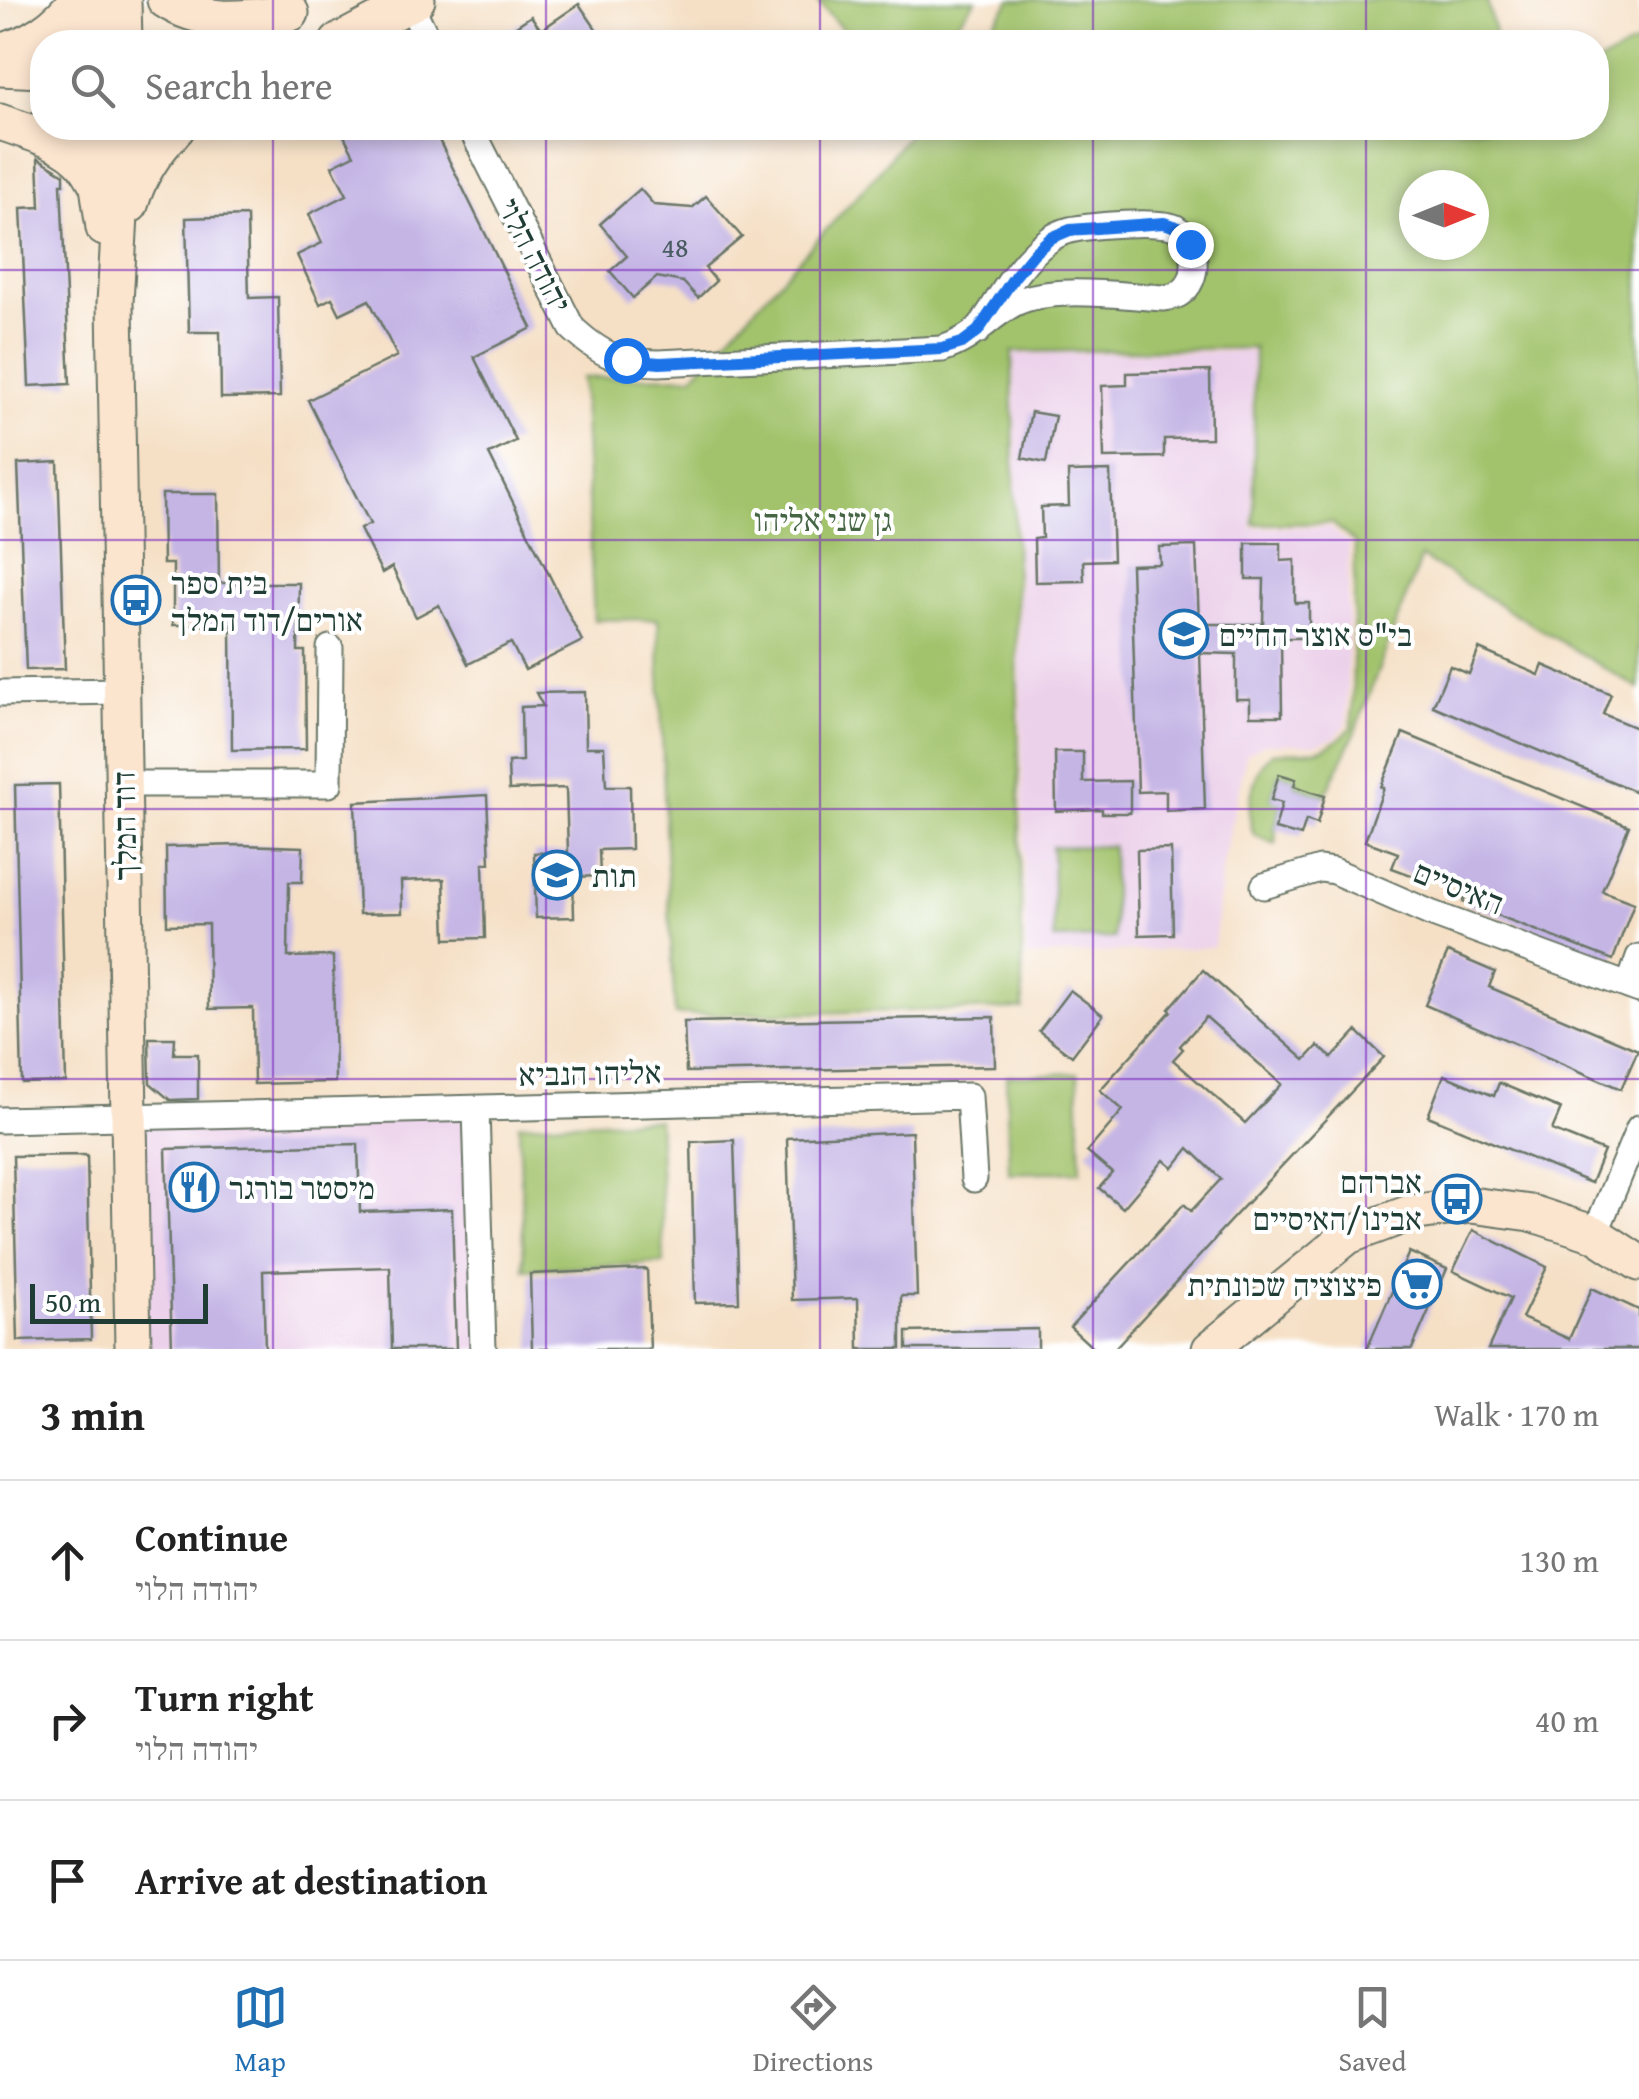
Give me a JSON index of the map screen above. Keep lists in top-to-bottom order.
{
  "streets": {
    "street": [
      "יהודה הלוי",
      "דוד המלך",
      "האיסיים",
      "אליהו הנביא"
    ]
  },
  "crossings": [
    ["דוד המלך", "אליהו הנביא"]
  ],
  "parks": ["גן שני אליהו"],
  "places": {
    "bus stop": ["בית ספר אורים/דוד המלך", "אברהם אבינו/האיסיים"],
    "school or university": ["בי\"ס אוצר החיים", "תות"],
    "restaurant": ["מיסטר בורגר"],
    "supermarket": ["פיצוציה שכונתית"]
  },
  "house_numbers": ["48"],
  "scale_bar": "50 m",
  "north": "right",
  "page": {
    "search": "Search here",
    "scale": "50 m",
    "heading": ["3 min", "Walk · 170 m"],
    "list": [
      ["Continue", "יהודה הלוי", "130 m"],
      ["Turn right", "יהודה הלוי", "40 m"],
      "Arrive at destination"
    ],
    "nav": ["Map", "Directions", "Saved"]
  }
}
